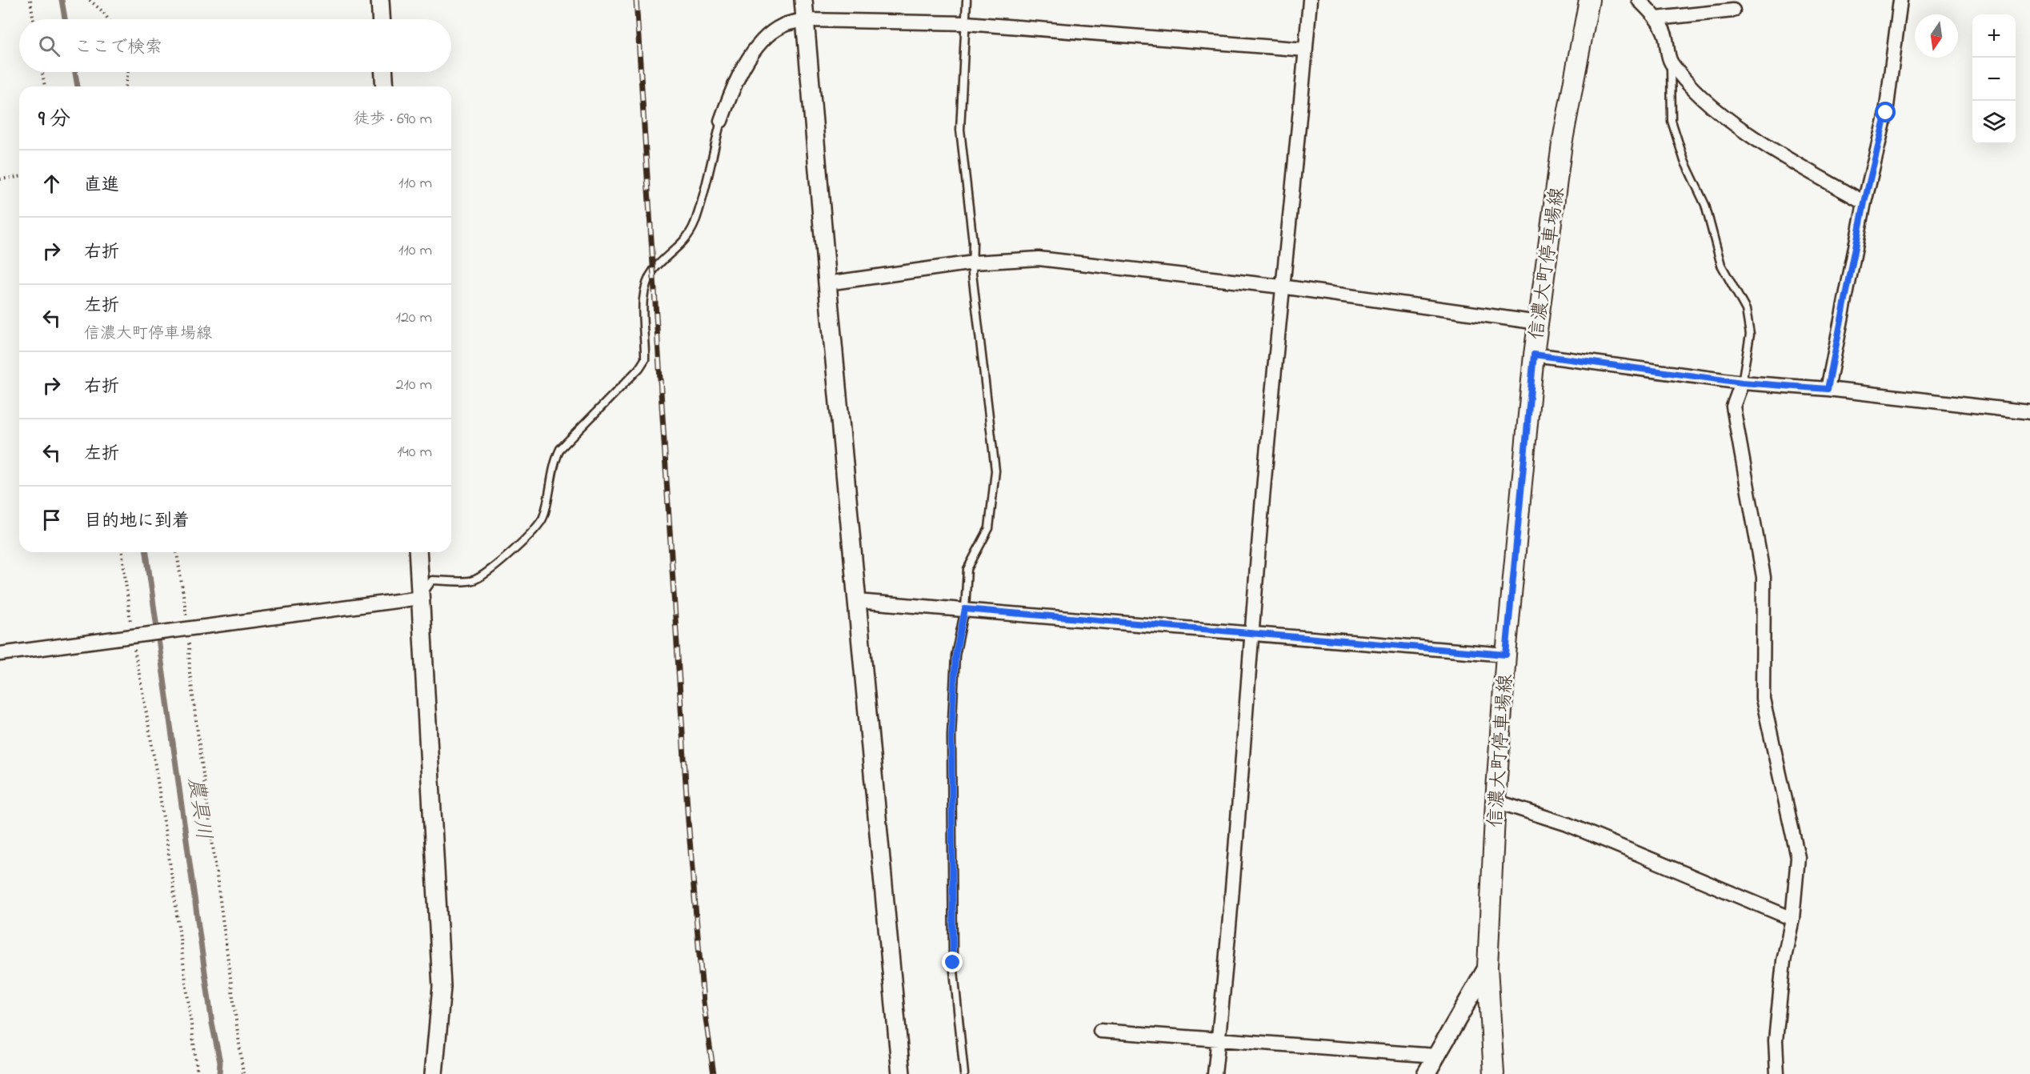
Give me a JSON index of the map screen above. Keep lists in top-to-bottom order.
{
  "streets": {
    "main road": ["信濃大町停車場線"]
  },
  "water": ["農具川"],
  "north": "bottom",
  "page": {
    "map_buttons": ["+", "−"],
    "search": "ここで検索",
    "heading": ["9 分", "徒歩 · 690 m"],
    "list": [
      ["直進", "110 m"],
      ["右折", "110 m"],
      ["左折", "信濃大町停車場線", "120 m"],
      ["右折", "210 m"],
      ["左折", "140 m"],
      "目的地に到着"
    ]
  }
}
